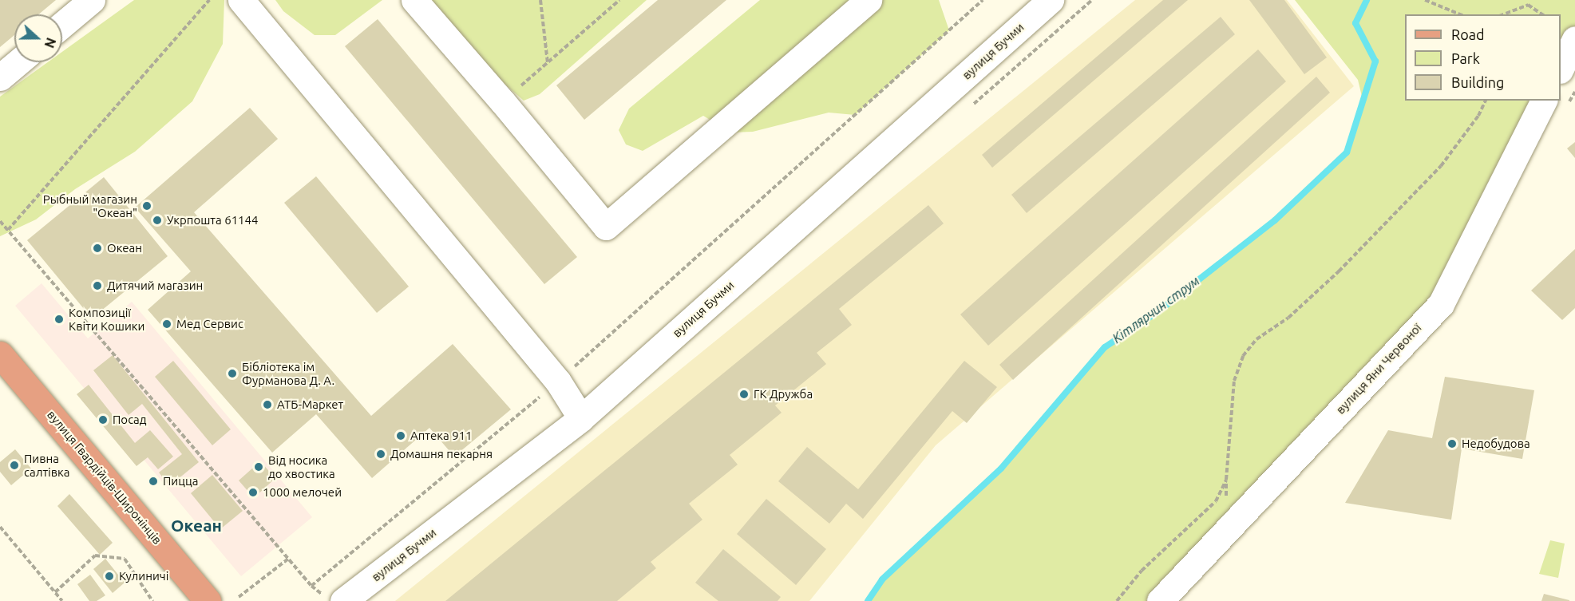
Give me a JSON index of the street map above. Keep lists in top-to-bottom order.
{
  "streets": {
    "main road": ["вулиця Гвардійців-Широнінців"],
    "street": ["вулиця Бучми", "вулиця Яни Червоної"]
  },
  "districts": ["Океан"],
  "water": ["Кітлярчин струм"],
  "places": [
    "Рыбный магазин \"Океан\"",
    "Укрпошта 61144",
    "Океан",
    "Дитячий магазин",
    "Композиції Квіти Кошики",
    "Мед Сервис",
    "Бібліотека iм Фурманова Д. А.",
    "ГК Дружба",
    "АТБ-Маркет",
    "Посад",
    "Аптека 911",
    "Недобудова",
    "Домашня пекарня",
    "Пивна салтівка",
    "Від носика до хвостика",
    "Пицца",
    "1000 мелочей",
    "Кулиничі"
  ],
  "legend": ["Road", "Park", "Building"],
  "north": "right"
}
